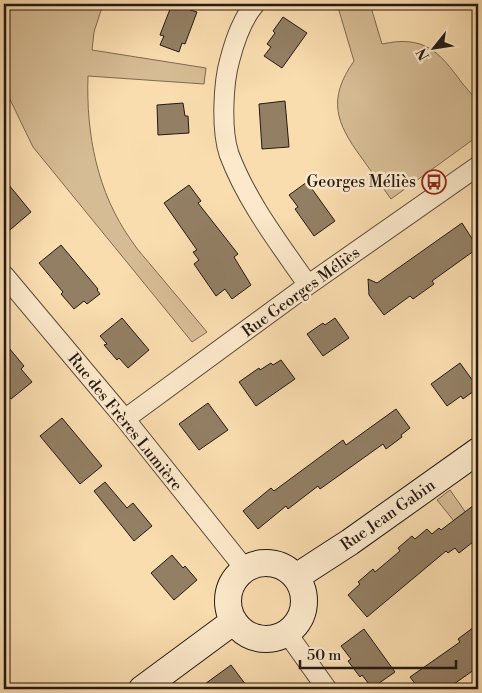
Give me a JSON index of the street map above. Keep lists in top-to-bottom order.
{
  "streets": {
    "street": ["Rue Georges Méliès", "Rue des Frères Lumière", "Rue Jean Gabin"]
  },
  "crossings": [
    ["Rue Georges Méliès", "Rue des Frères Lumière"],
    ["Rue des Frères Lumière", "Rue Jean Gabin"]
  ],
  "places": {
    "bus stop": ["Georges Méliès"]
  },
  "scale_bar": "50 m",
  "north": "bottom left"
}
